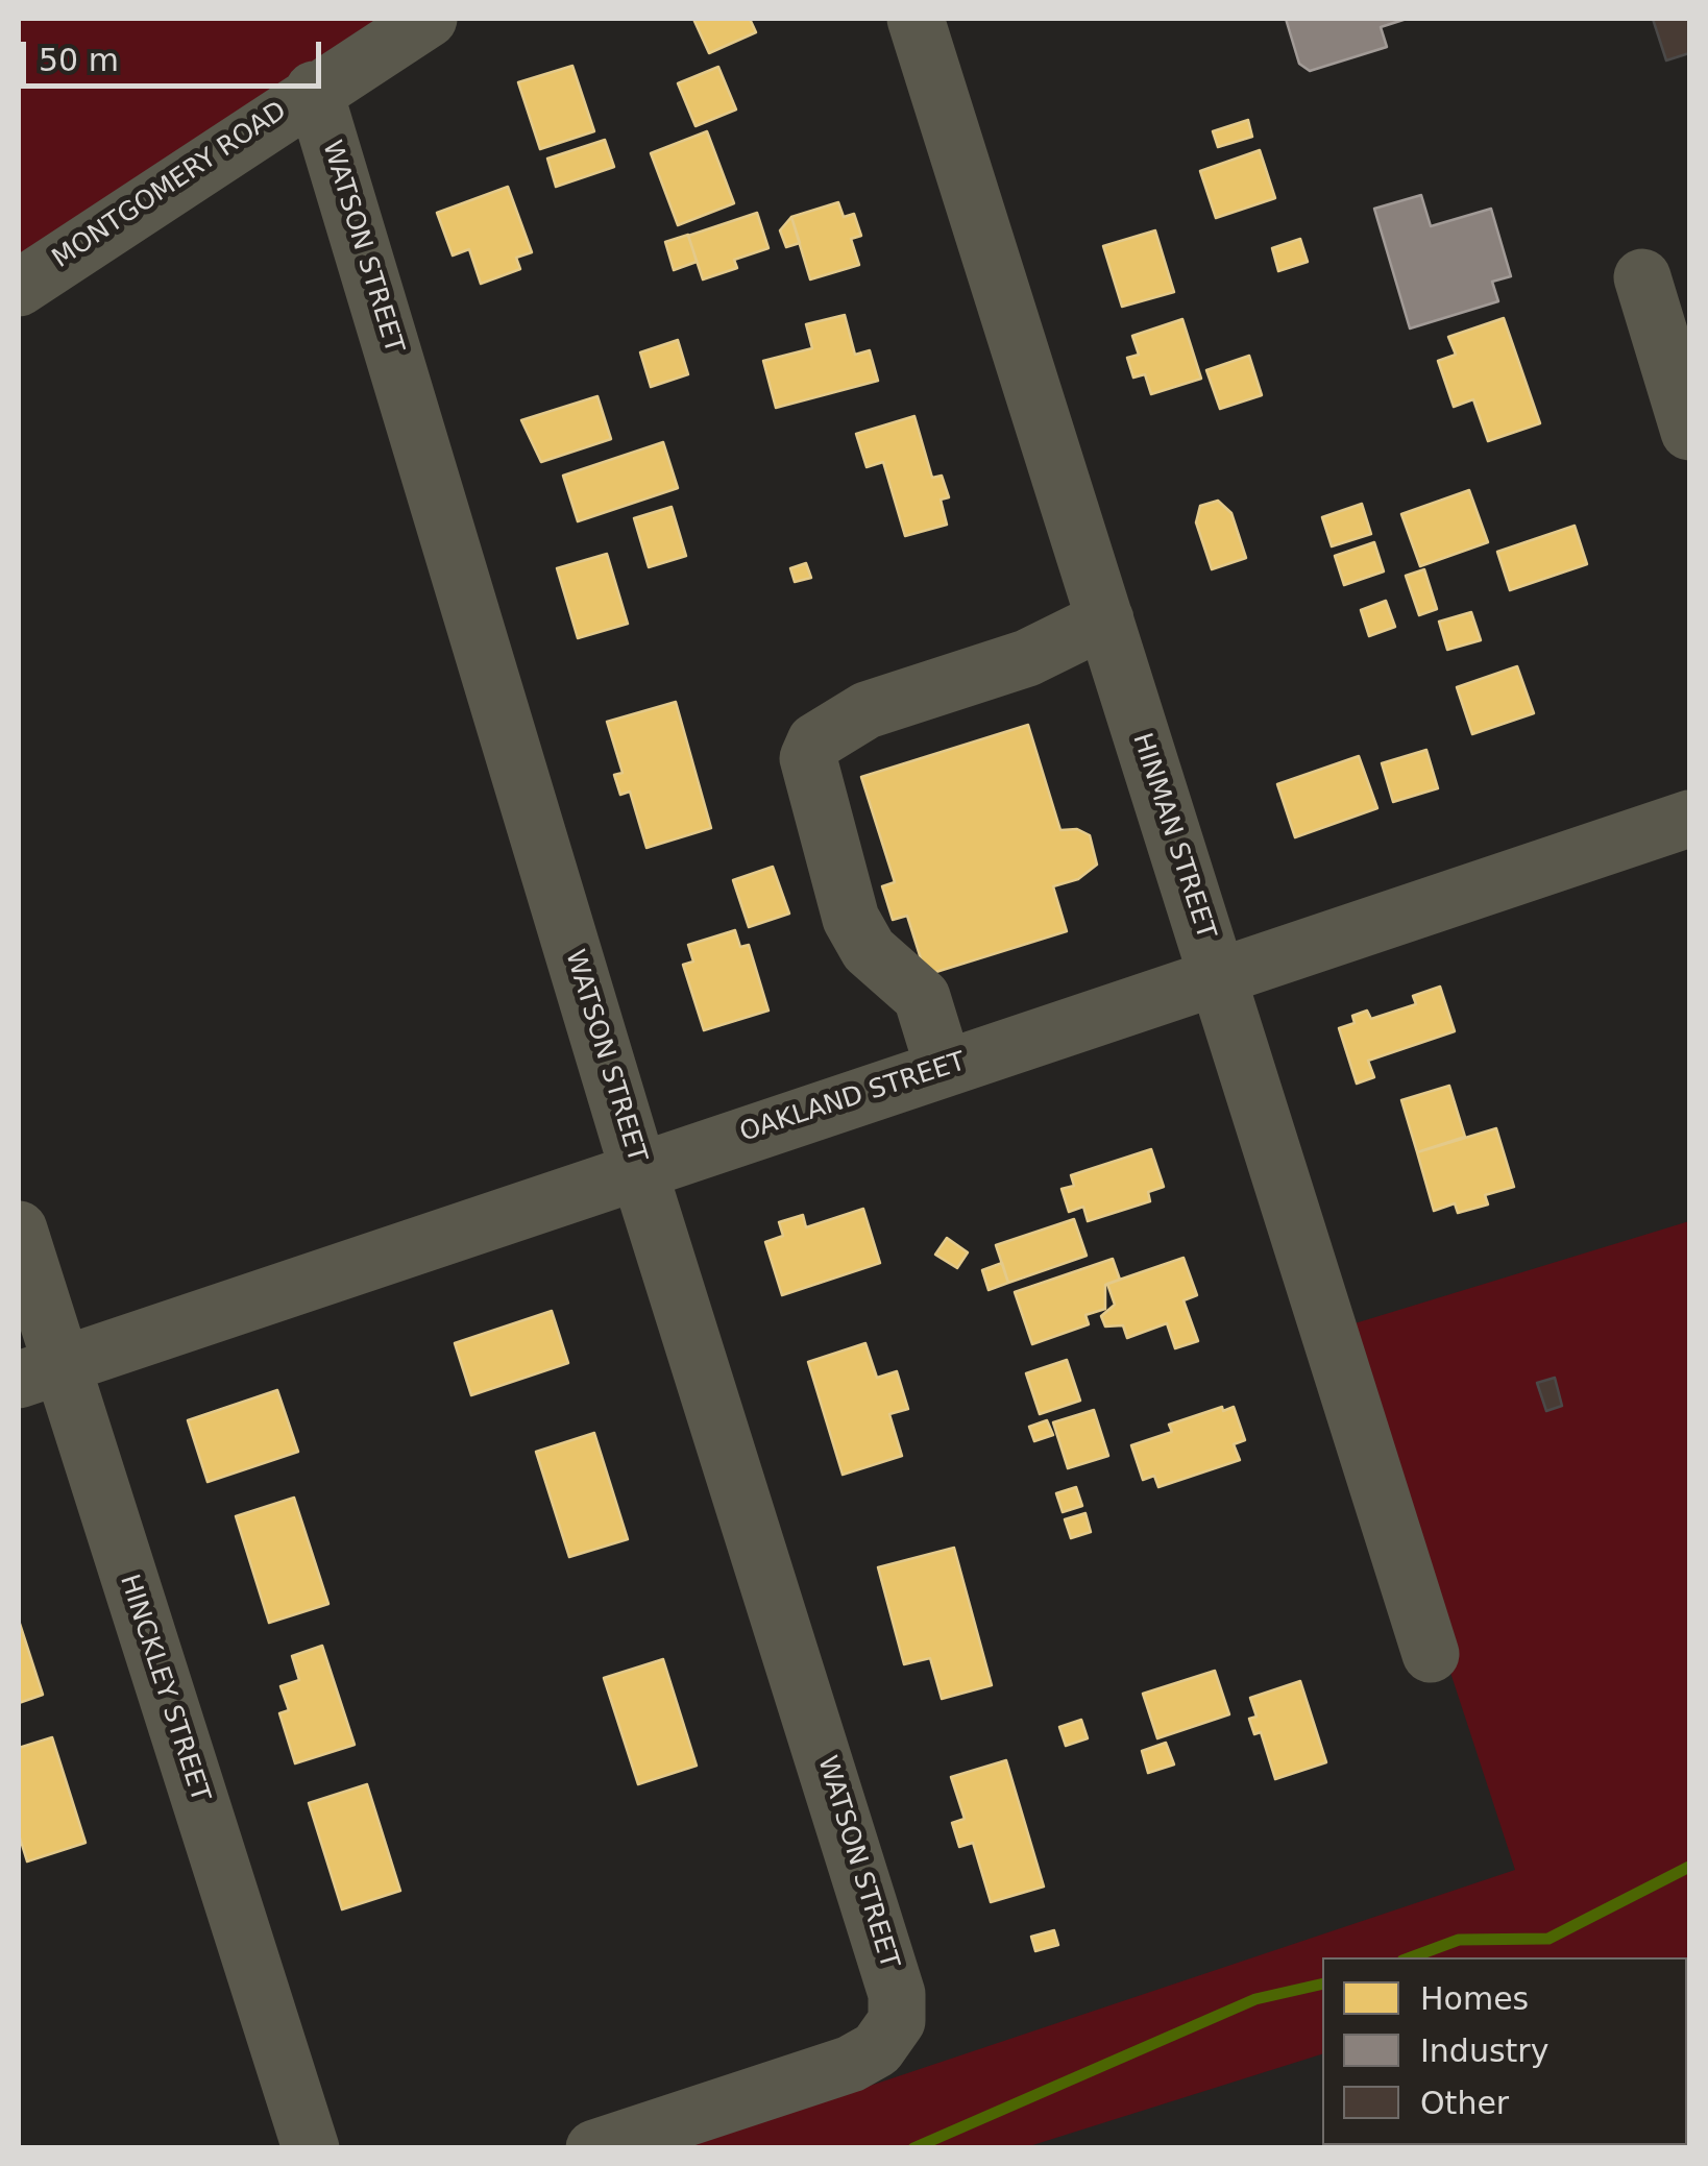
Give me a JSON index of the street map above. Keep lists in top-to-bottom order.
{
  "streets": {
    "street": [
      "MONTGOMERY ROAD",
      "WATSON STREET",
      "HINMAN STREET",
      "OAKLAND STREET",
      "HINCKLEY STREET"
    ]
  },
  "crossings": [
    ["MONTGOMERY ROAD", "WATSON STREET"],
    ["WATSON STREET", "OAKLAND STREET"],
    ["HINMAN STREET", "OAKLAND STREET"],
    ["OAKLAND STREET", "HINCKLEY STREET"]
  ],
  "legend": ["Homes", "Industry", "Other"],
  "scale_bar": "50 m"
}
